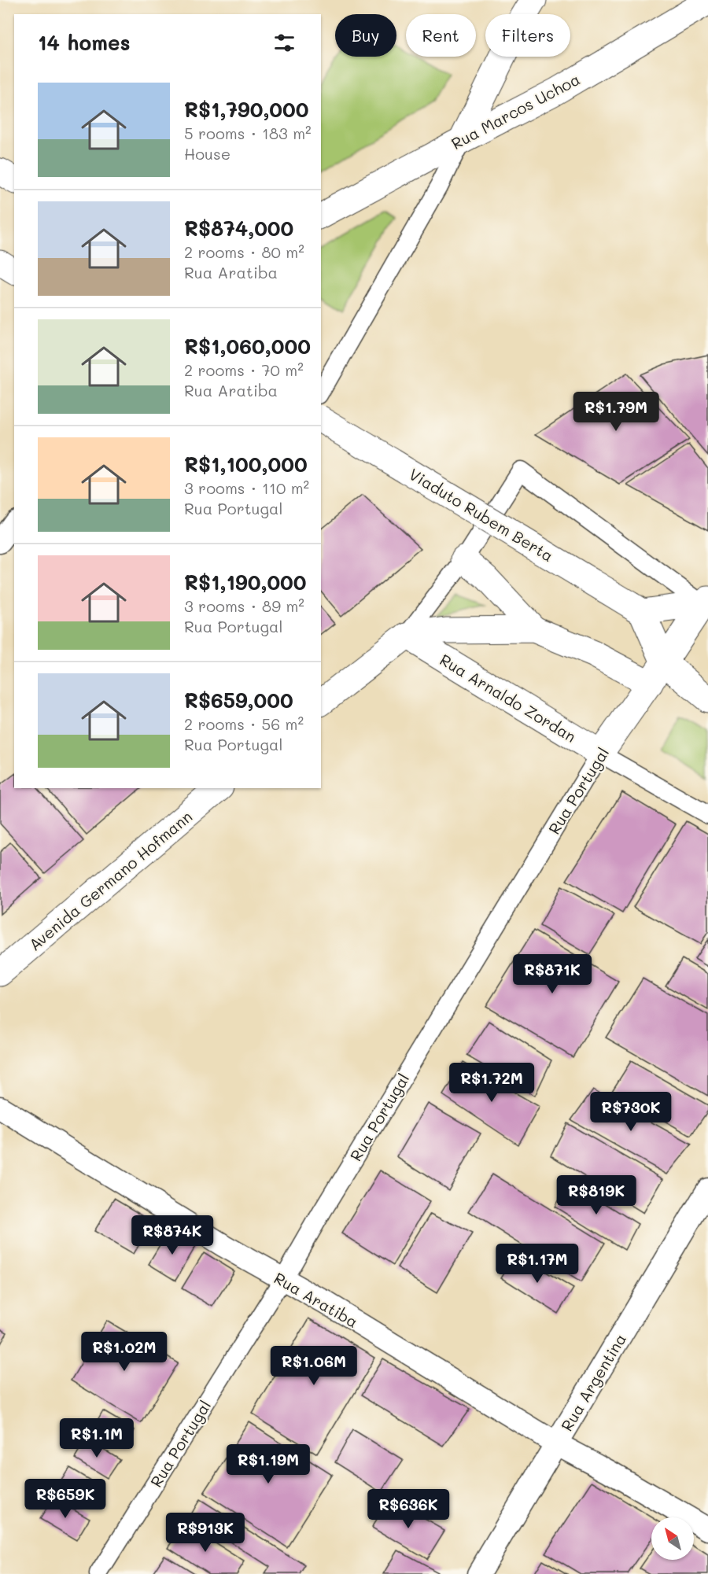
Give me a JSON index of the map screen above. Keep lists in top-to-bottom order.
{
  "streets": {
    "main road": [
      "Rua Marcos Uchoa",
      "Viaduto Rubem Berta",
      "Rua Arnaldo Zordan",
      "Rua Portugal",
      "Avenida Germano Hofmann"
    ],
    "street": ["Rua Aratiba", "Rua Argentina"]
  },
  "crossings": [
    ["Rua Arnaldo Zordan", "Rua Portugal"],
    ["Rua Portugal", "Rua Aratiba"],
    ["Rua Aratiba", "Rua Argentina"]
  ],
  "north": "top left",
  "page": {
    "chip": ["Buy", "Rent", "Filters"],
    "heading": "14 homes",
    "list": [
      {
        "name": "R$1,790,000",
        "note": "5 rooms · 183 m² · House"
      },
      {
        "name": "R$874,000",
        "note": "2 rooms · 80 m² · Rua Aratiba"
      },
      {
        "name": "R$1,060,000",
        "note": "2 rooms · 70 m² · Rua Aratiba"
      },
      {
        "name": "R$1,100,000",
        "note": "3 rooms · 110 m² · Rua Portugal"
      },
      {
        "name": "R$1,190,000",
        "note": "3 rooms · 89 m² · Rua Portugal"
      },
      {
        "name": "R$659,000",
        "note": "2 rooms · 56 m² · Rua Portugal"
      }
    ],
    "price": [
      "R$1.79M",
      "R$871K",
      "R$1.72M",
      "R$730K",
      "R$819K",
      "R$874K",
      "R$1.17M",
      "R$1.02M",
      "R$1.06M",
      "R$1.1M",
      "R$1.19M",
      "R$659K",
      "R$636K",
      "R$913K"
    ]
  }
}
